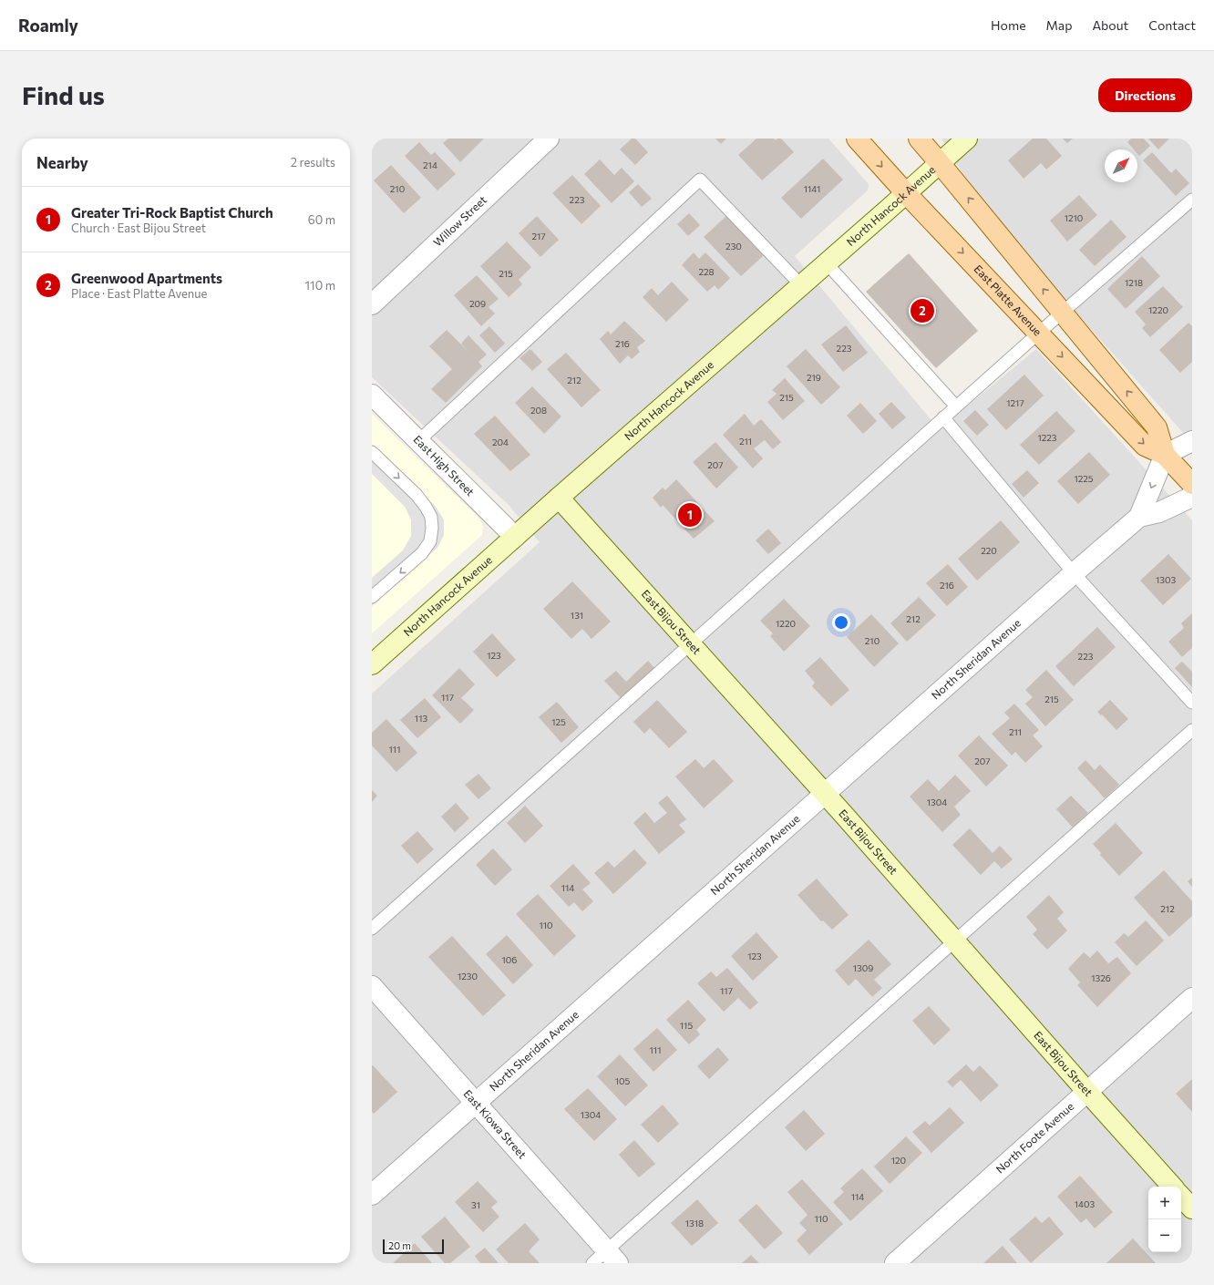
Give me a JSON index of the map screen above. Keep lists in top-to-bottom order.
{
  "streets": {
    "main road": ["East Platte Avenue"],
    "street": [
      "North Hancock Avenue",
      "Willow Street",
      "East High Street",
      "East Bijou Street",
      "North Sheridan Avenue",
      "East Kiowa Street",
      "North Foote Avenue"
    ]
  },
  "crossings": [
    ["North Hancock Avenue", "East Platte Avenue"],
    ["North Hancock Avenue", "East High Street"],
    ["North Hancock Avenue", "East Bijou Street"],
    ["East Platte Avenue", "North Sheridan Avenue"],
    ["East Bijou Street", "North Sheridan Avenue"],
    ["East Bijou Street", "North Foote Avenue"],
    ["North Sheridan Avenue", "East Kiowa Street"]
  ],
  "house_numbers": [
    "214",
    "210",
    "1141",
    "223",
    "1210",
    "217",
    "230",
    "228",
    "215",
    "1218",
    "209",
    "1220",
    "216",
    "223",
    "219",
    "212",
    "215",
    "1217",
    "208",
    "1223",
    "211",
    "204",
    "207",
    "1225",
    "220",
    "1303",
    "216",
    "131",
    "212",
    "1220",
    "210",
    "123",
    "223",
    "117",
    "215",
    "113",
    "125",
    "211",
    "111",
    "207",
    "1304",
    "114",
    "212",
    "110",
    "123",
    "106",
    "1309",
    "1230",
    "1326",
    "117",
    "115",
    "111",
    "105",
    "1304",
    "120",
    "114",
    "1403",
    "31",
    "110",
    "1318"
  ],
  "scale_bar": "20 m",
  "north": "top right",
  "page": {
    "header": "Roamly",
    "nav": [
      "Home",
      "Map",
      "About",
      "Contact"
    ],
    "buttons": "Directions",
    "title": "Find us",
    "heading": ["Nearby", "2 results"],
    "list": [
      {
        "mark": "1",
        "name": "Greater Tri-Rock Baptist Church",
        "note": "Church · East Bijou Street",
        "value": "60 m"
      },
      {
        "mark": "2",
        "name": "Greenwood Apartments",
        "note": "Place · East Platte Avenue",
        "value": "110 m"
      }
    ],
    "pins": ["2", "1"],
    "map_buttons": ["+", "−"],
    "scale": "20 m"
  }
}
